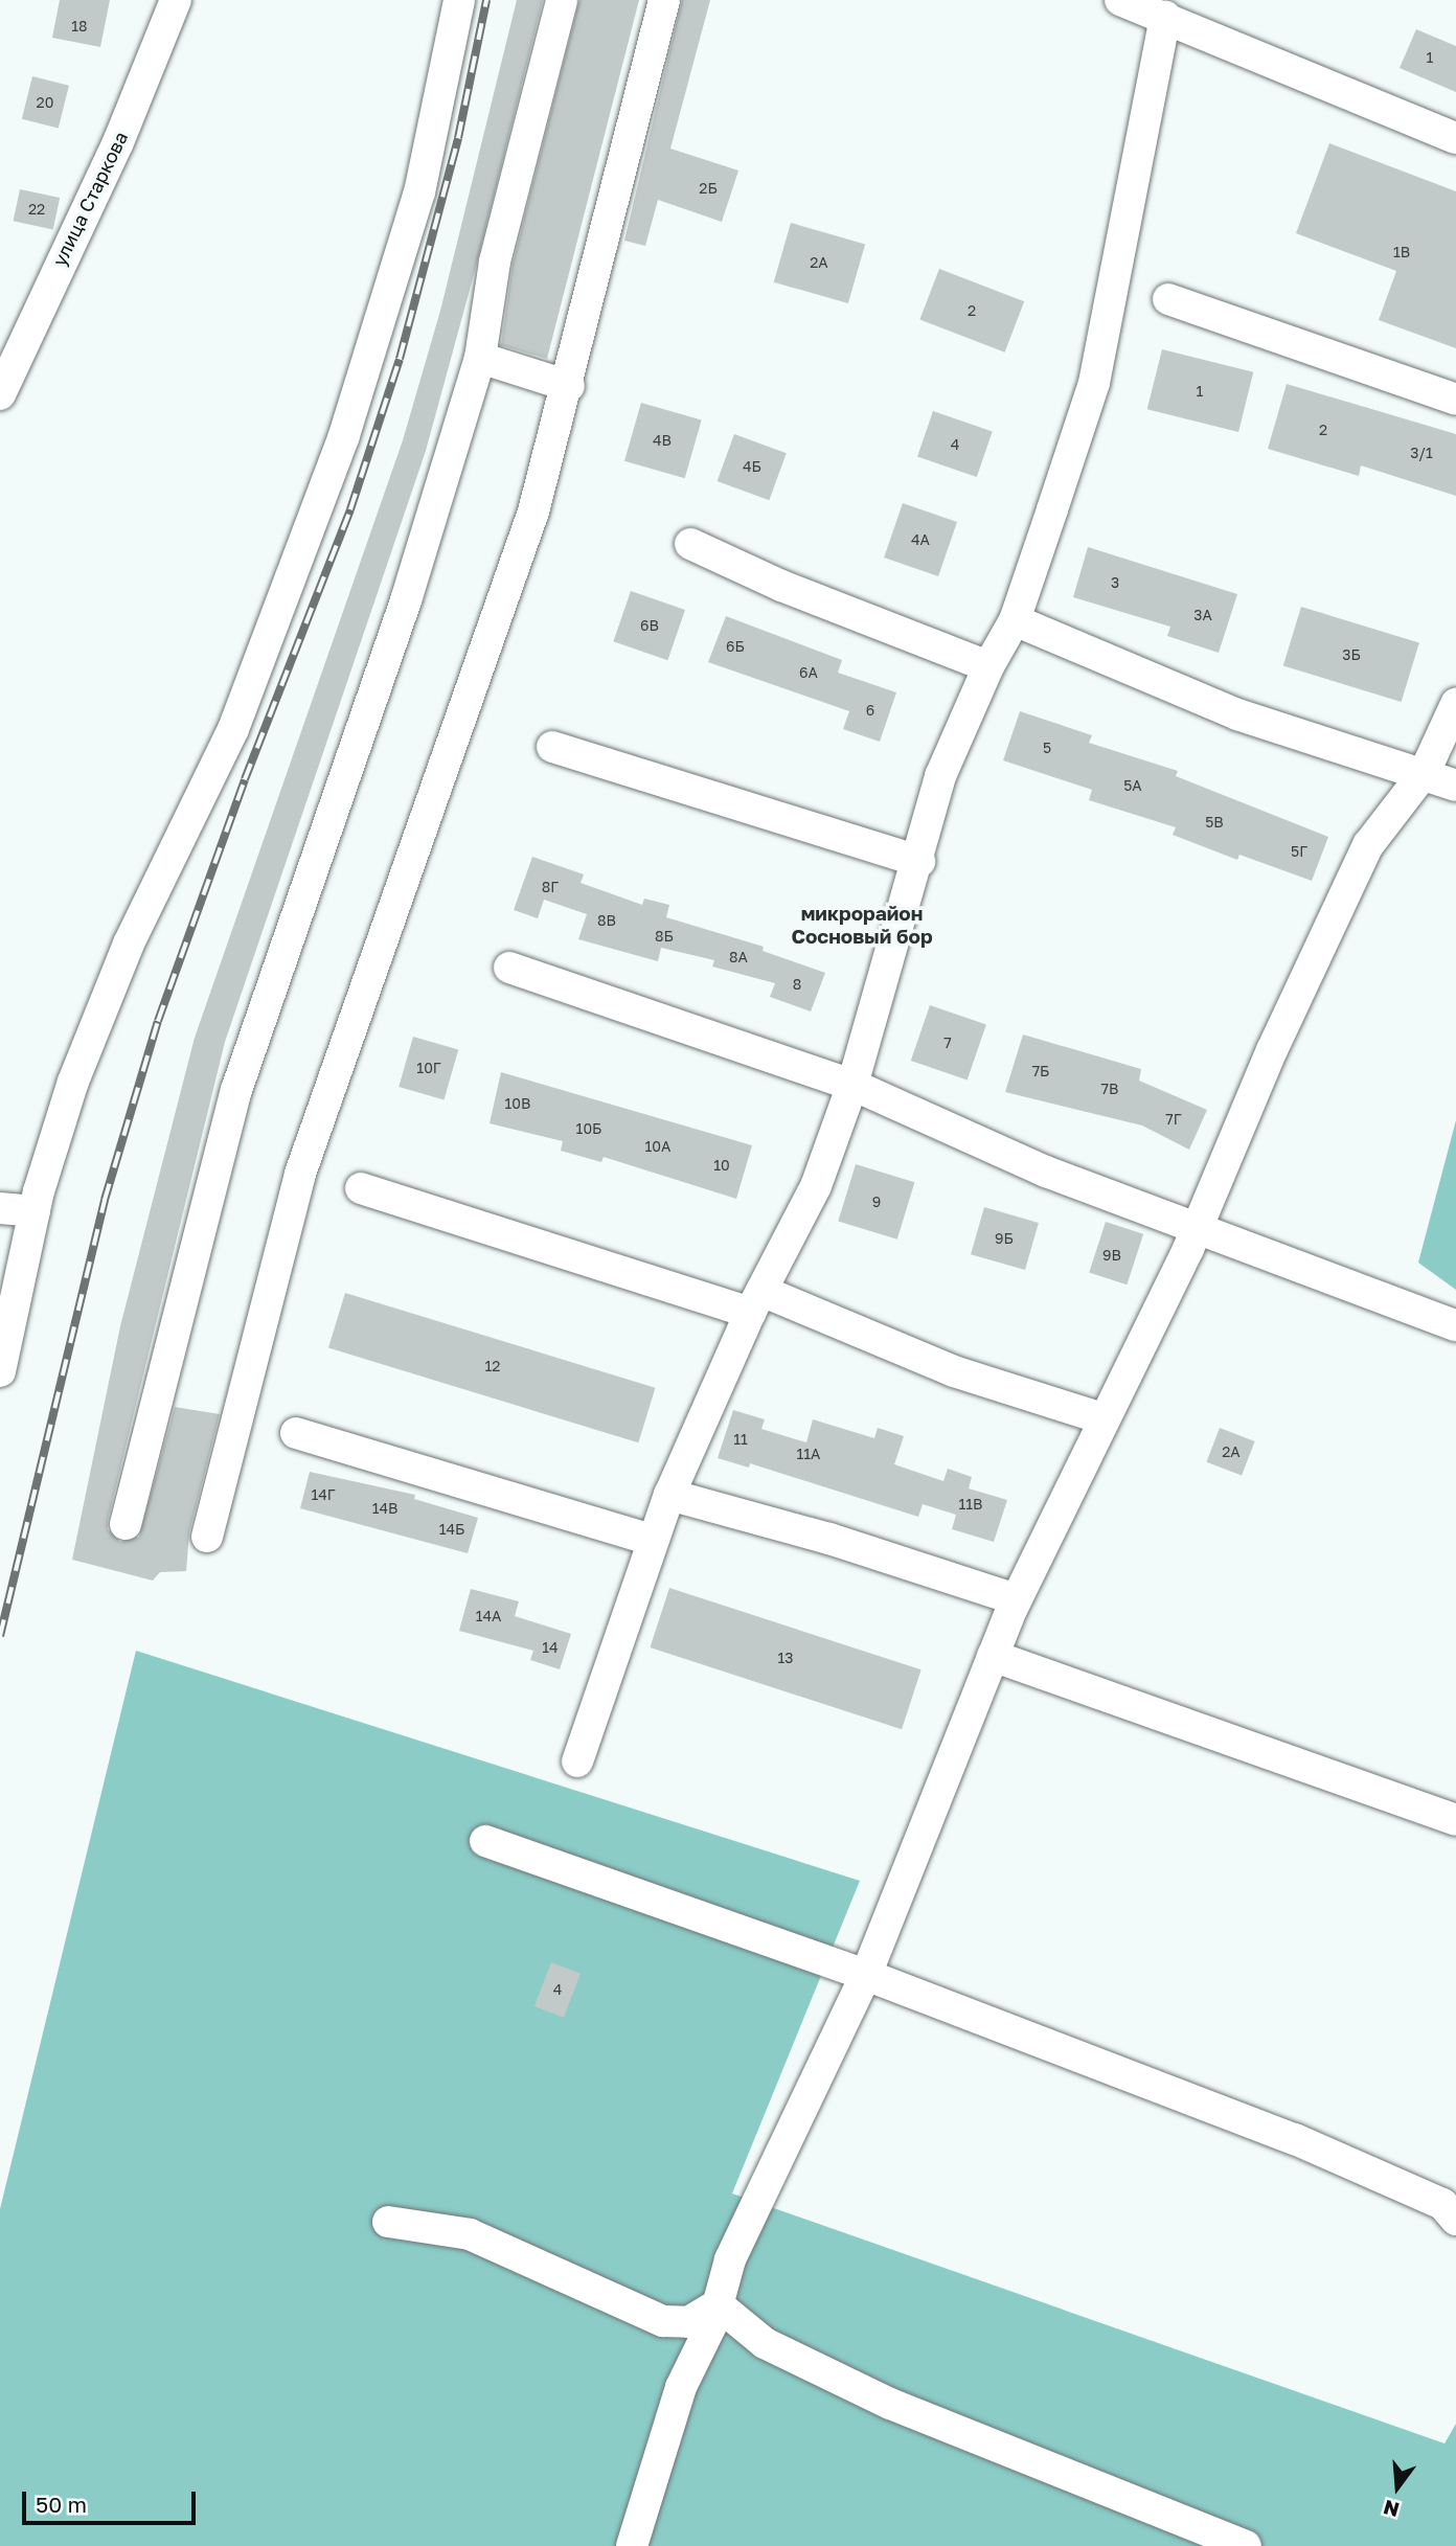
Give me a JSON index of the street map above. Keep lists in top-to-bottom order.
{
  "streets": {
    "street": ["улица Старкова"]
  },
  "districts": ["микрорайон Сосновый бор"],
  "house_numbers": [
    "18",
    "1",
    "20",
    "2Б",
    "22",
    "1В",
    "2А",
    "2",
    "1",
    "2",
    "4В",
    "4",
    "3/1",
    "4Б",
    "4А",
    "3",
    "3А",
    "6В",
    "6Б",
    "3Б",
    "6А",
    "6",
    "5",
    "5А",
    "5В",
    "5Г",
    "8Г",
    "8В",
    "8Б",
    "8А",
    "8",
    "7",
    "10Г",
    "7Б",
    "7В",
    "10В",
    "7Г",
    "10Б",
    "10А",
    "10",
    "9",
    "9Б",
    "9В",
    "12",
    "11",
    "2А",
    "11А",
    "14Г",
    "11В",
    "14В",
    "14Б",
    "14А",
    "14",
    "13",
    "4"
  ],
  "scale_bar": "50 m",
  "north": "bottom"
}
